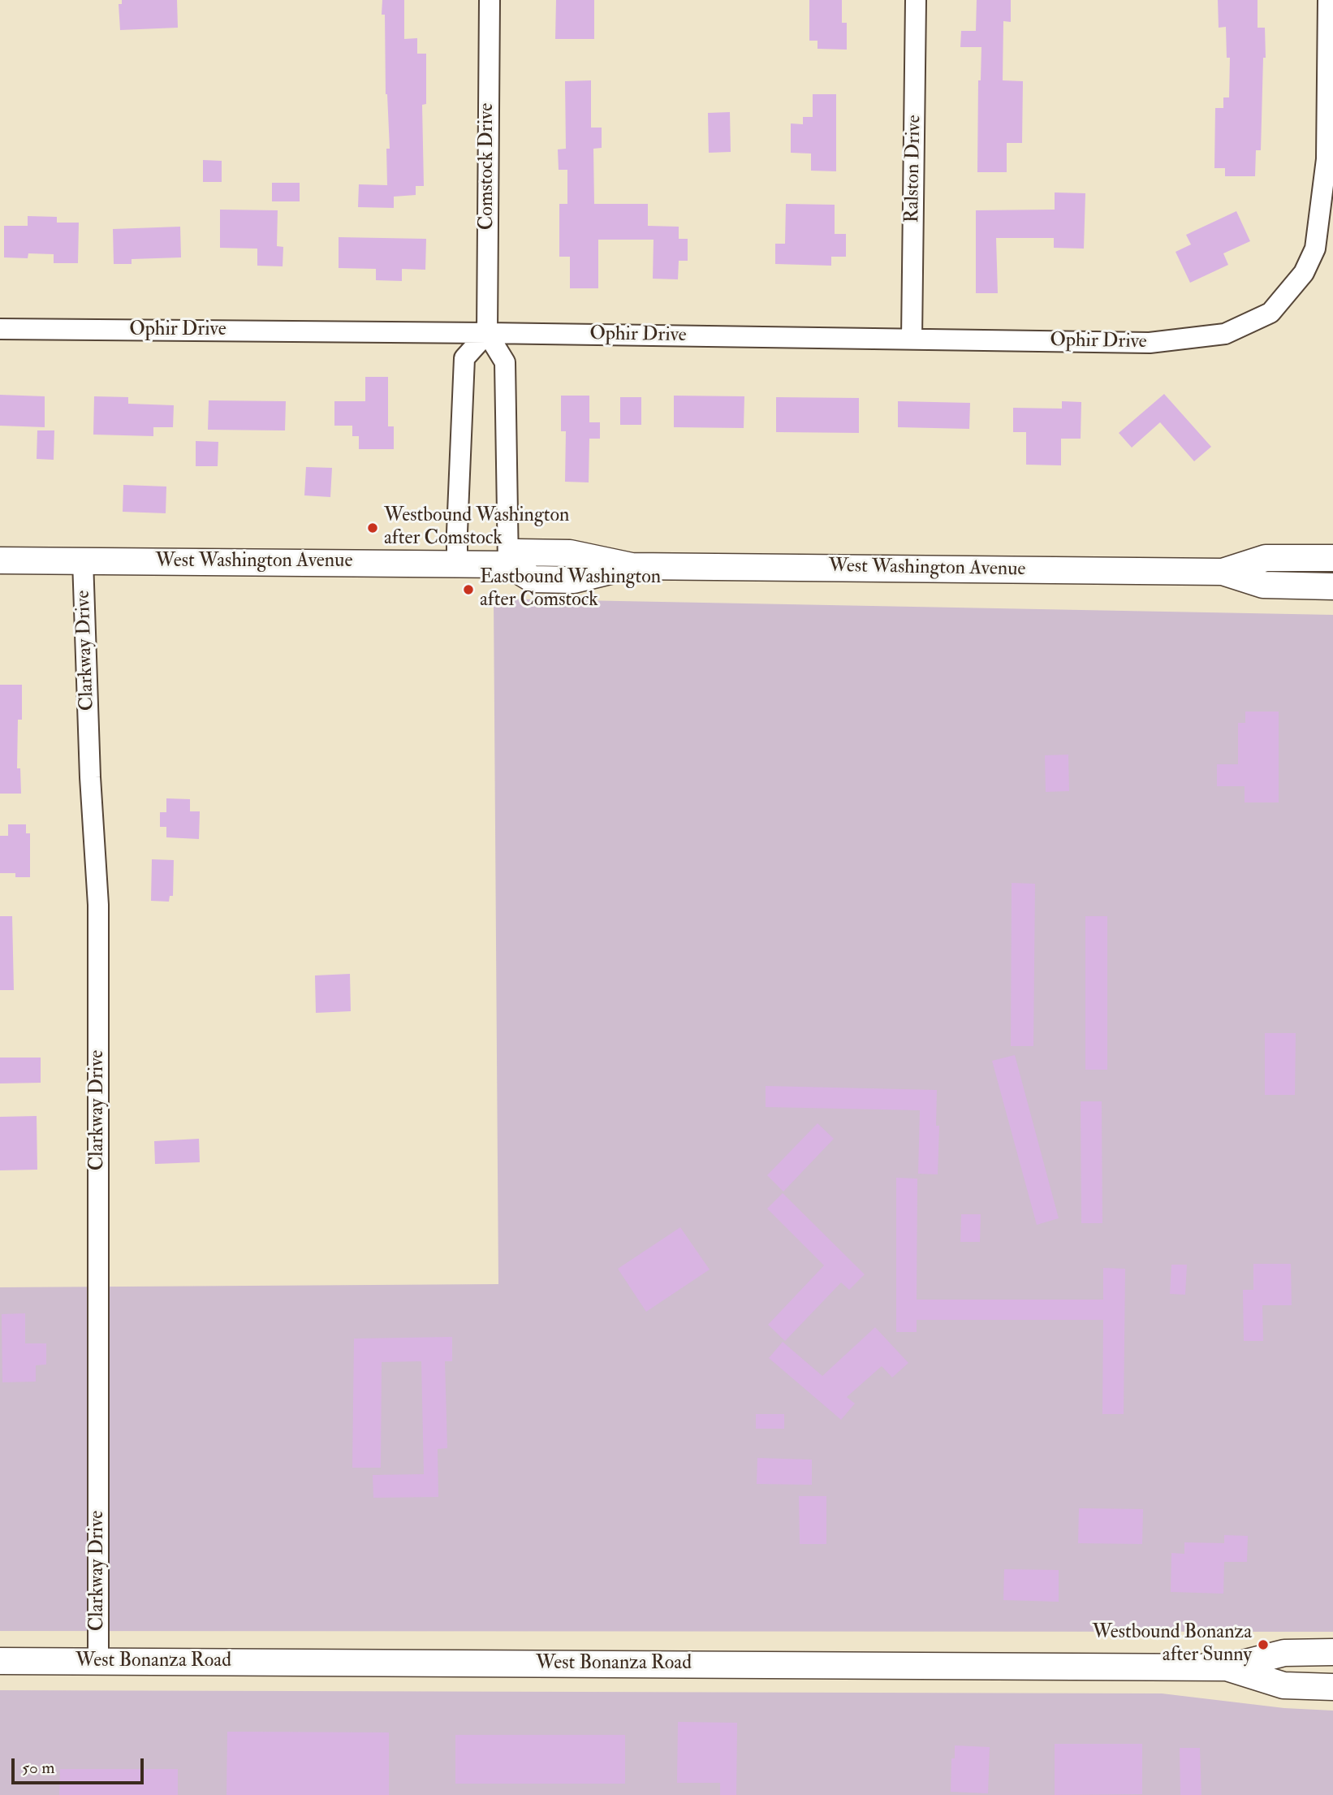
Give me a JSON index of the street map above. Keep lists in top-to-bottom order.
{
  "streets": {
    "main road": ["West Washington Avenue", "West Bonanza Road"],
    "street": [
      "Comstock Drive",
      "Ralston Drive",
      "Ophir Drive",
      "Clarkway Drive"
    ]
  },
  "crossings": [
    ["Comstock Drive", "Ophir Drive"],
    ["Ralston Drive", "Ophir Drive"],
    ["West Washington Avenue", "Clarkway Drive"],
    ["Clarkway Drive", "West Bonanza Road"]
  ],
  "places": ["Westbound Washington after Comstock", "Eastbound Washington after Comstock", "Westbound Bonanza after Sunny"],
  "scale_bar": "50 m"
}
